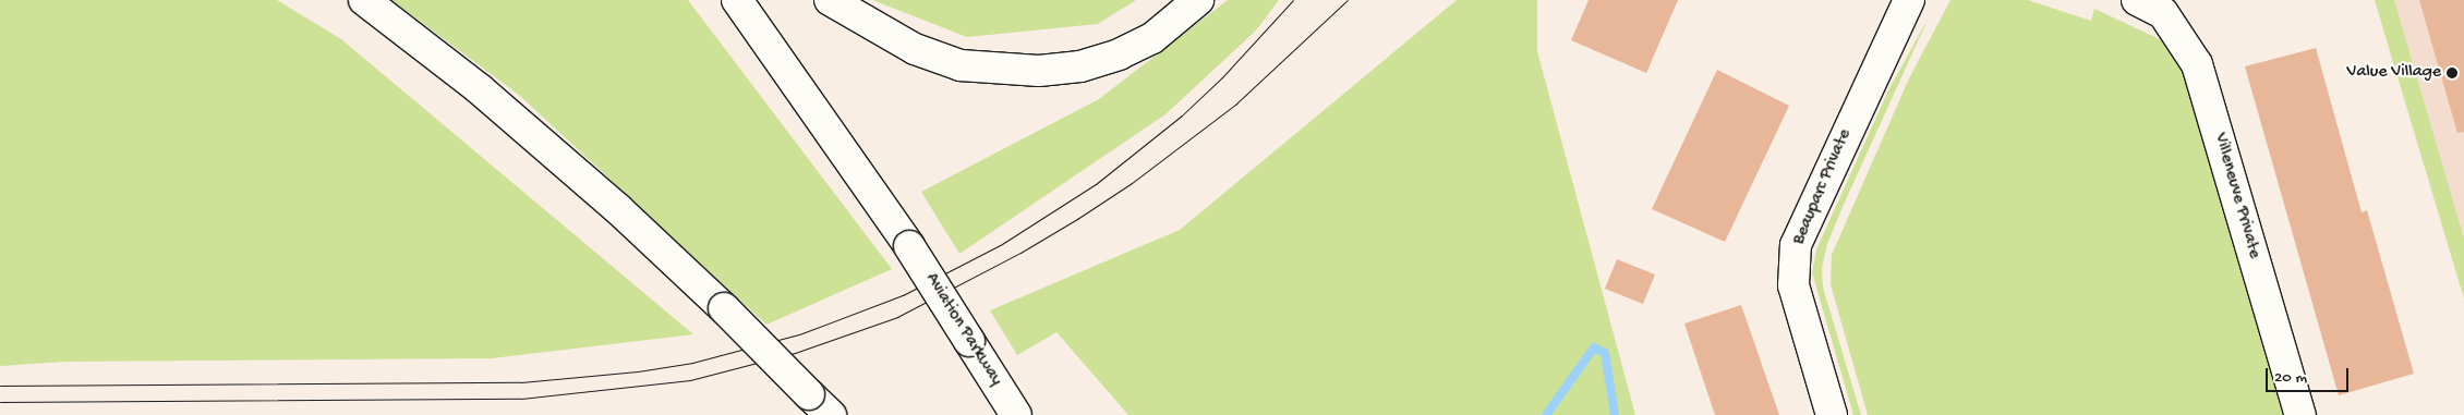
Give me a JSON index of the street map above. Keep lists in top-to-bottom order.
{
  "streets": {
    "main road": ["Beauparc Private", "Villeneuve Private", "Aviation Parkway"]
  },
  "places": ["Value Village"],
  "scale_bar": "20 m"
}
